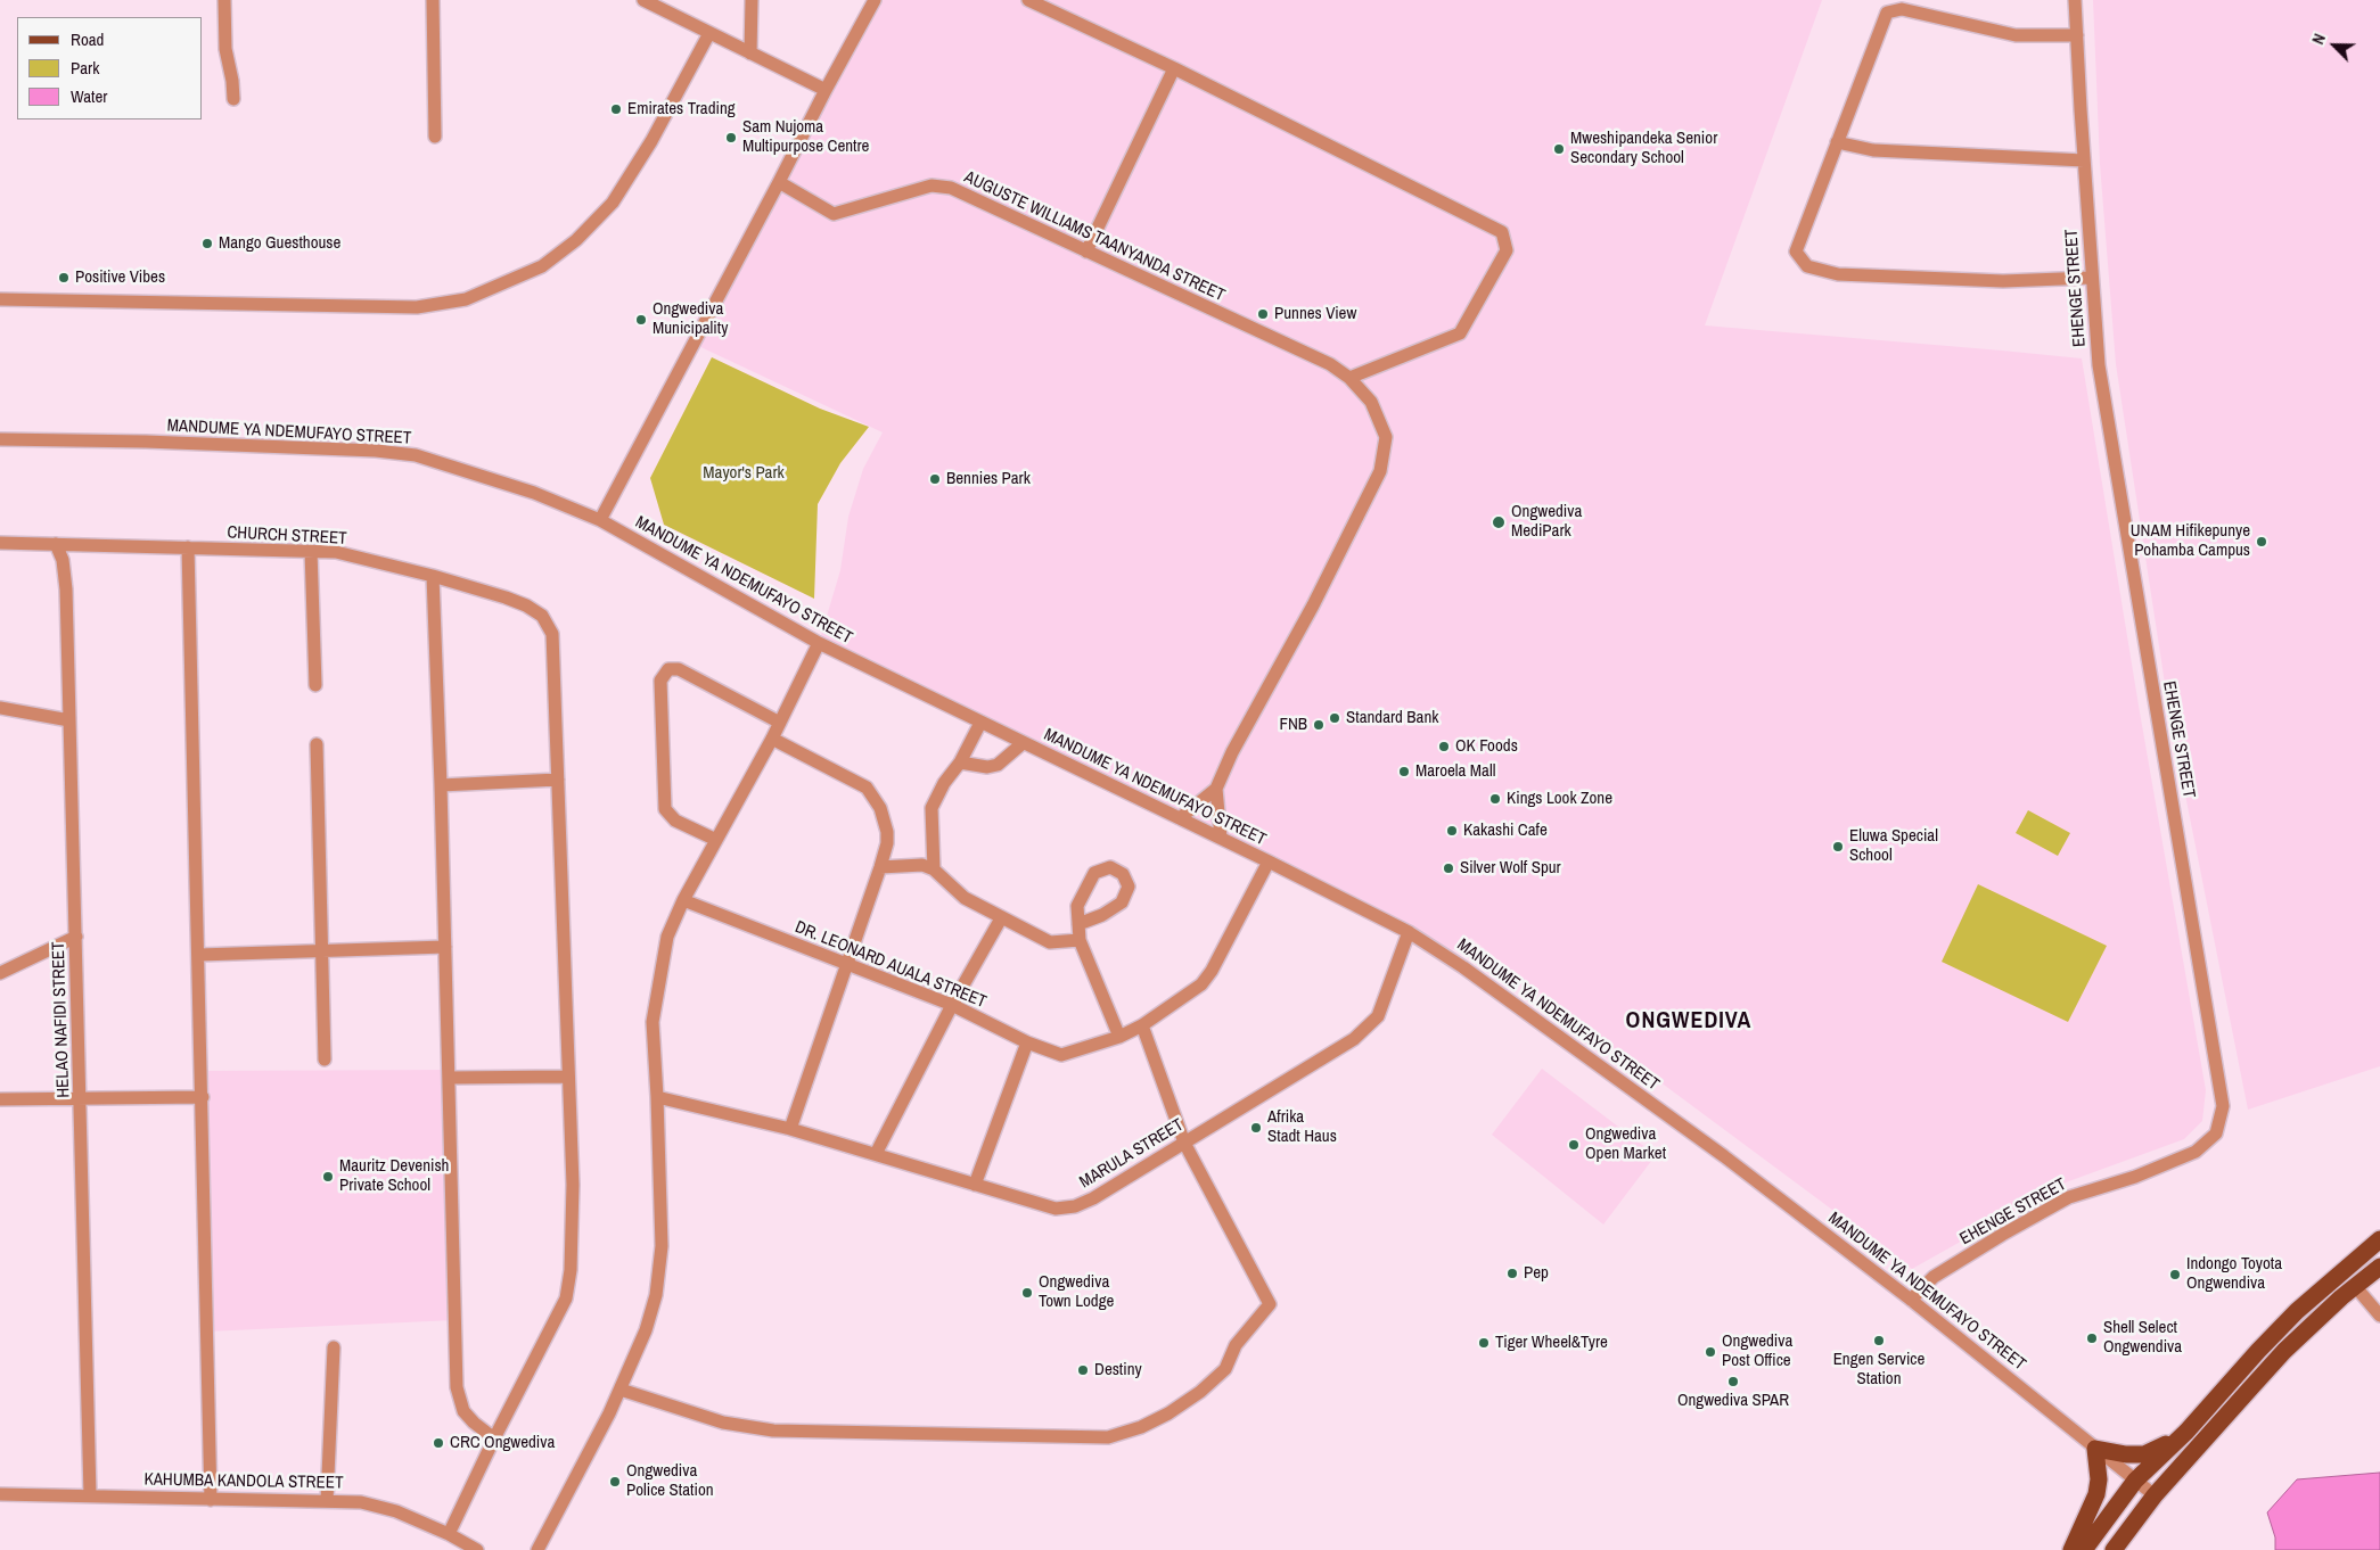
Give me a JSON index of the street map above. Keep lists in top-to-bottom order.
{
  "streets": {
    "street": [
      "AUGUSTE WILLIAMS TAANYANDA STREET",
      "EHENGE STREET",
      "MANDUME YA NDEMUFAYO STREET",
      "CHURCH STREET",
      "DR. LEONARD AUALA STREET",
      "HELAO NAFIDI STREET",
      "MARULA STREET",
      "KAHUMBA KANDOLA STREET"
    ]
  },
  "crossings": [
    ["EHENGE STREET", "MANDUME YA NDEMUFAYO STREET"],
    ["MANDUME YA NDEMUFAYO STREET", "DR. LEONARD AUALA STREET"],
    ["MANDUME YA NDEMUFAYO STREET", "MARULA STREET"],
    ["CHURCH STREET", "HELAO NAFIDI STREET"],
    ["HELAO NAFIDI STREET", "KAHUMBA KANDOLA STREET"]
  ],
  "districts": ["ONGWEDIVA"],
  "parks": ["Mayor's Park"],
  "places": [
    "Emirates Trading",
    "Sam Nujoma Multipurpose Centre",
    "Mweshipandeka Senior Secondary School",
    "Mango Guesthouse",
    "Positive Vibes",
    "Punnes View",
    "Ongwediva Municipality",
    "Bennies Park",
    "Ongwediva MediPark",
    "UNAM Hifikepunye Pohamba Campus",
    "Standard Bank",
    "FNB",
    "OK Foods",
    "Maroela Mall",
    "Kings Look Zone",
    "Kakashi Cafe",
    "Eluwa Special School",
    "Silver Wolf Spur",
    "Afrika Stadt Haus",
    "Ongwediva Open Market",
    "Mauritz Devenish Private School",
    "Pep",
    "Indongo Toyota Ongwendiva",
    "Ongwediva Town Lodge",
    "Shell Select Ongwendiva",
    "Engen Service Station",
    "Tiger Wheel&Tyre",
    "Ongwediva Post Office",
    "Destiny",
    "Ongwediva SPAR",
    "CRC Ongwediva",
    "Ongwediva Police Station"
  ],
  "legend": ["Road", "Park", "Water"],
  "north": "top left"
}
